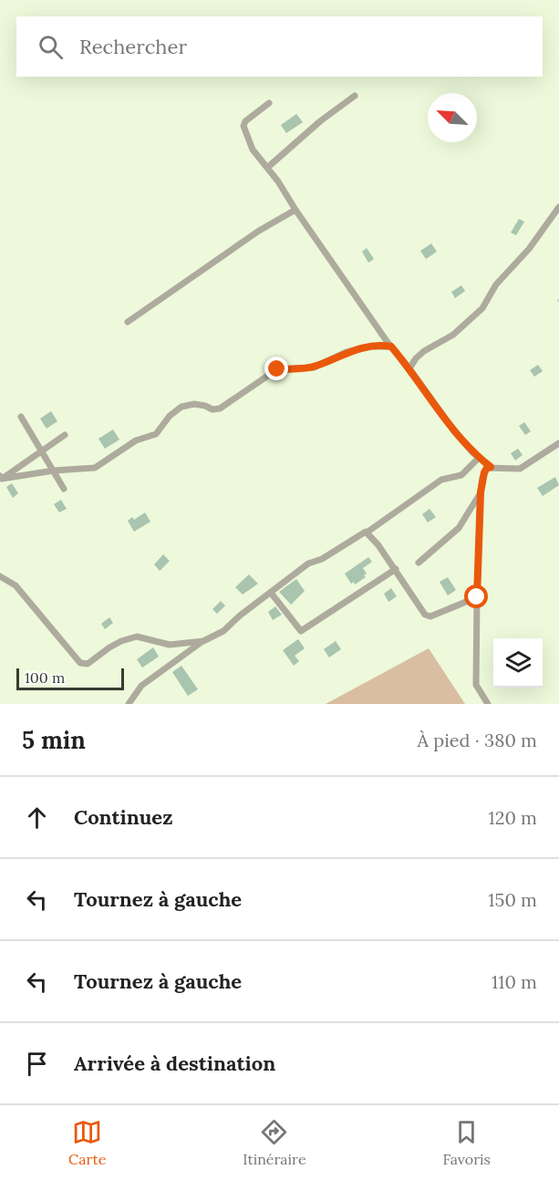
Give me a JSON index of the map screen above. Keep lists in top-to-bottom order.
{
  "scale_bar": "100 m",
  "north": "top left",
  "page": {
    "search": "Rechercher",
    "scale": "100 m",
    "heading": ["5 min", "À pied · 380 m"],
    "list": [
      ["Continuez", "120 m"],
      ["Tournez à gauche", "150 m"],
      ["Tournez à gauche", "110 m"],
      "Arrivée à destination"
    ],
    "nav": ["Carte", "Itinéraire", "Favoris"]
  }
}
